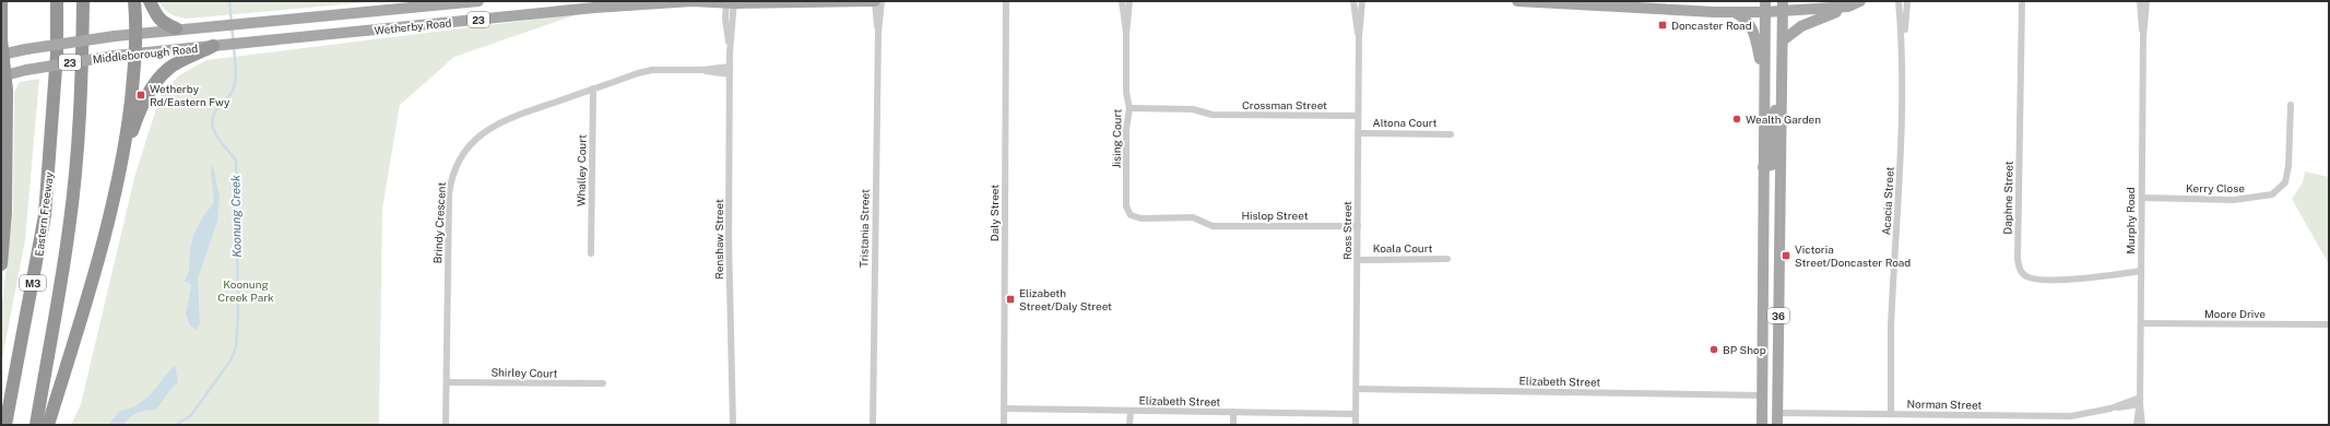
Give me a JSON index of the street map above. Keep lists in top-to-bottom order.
{
  "streets": {
    "highway": ["Eastern Freeway", "M3"],
    "main road": [
      "23",
      "Wetherby Road",
      "Middleborough Road",
      "36"
    ],
    "street": [
      "Crossman Street",
      "Altona Court",
      "Jising Court",
      "Whalley Court",
      "Kerry Close",
      "Daphne Street",
      "Acacia Street",
      "Daly Street",
      "Hislop Street",
      "Murphy Road",
      "Brindy Crescent",
      "Tristania Street",
      "Ross Street",
      "Renshaw Street",
      "Koala Court",
      "Moore Drive",
      "Shirley Court",
      "Elizabeth Street",
      "Norman Street"
    ]
  },
  "crossings": [
    ["Wetherby Road", "Middleborough Road"],
    ["Wetherby Road", "Tristania Street"],
    ["Wetherby Road", "Renshaw Street"],
    ["Crossman Street", "Jising Court"],
    ["Crossman Street", "Ross Street"],
    ["Altona Court", "Ross Street"],
    ["Jising Court", "Hislop Street"],
    ["Whalley Court", "Brindy Crescent"],
    ["Kerry Close", "Murphy Road"],
    ["Daphne Street", "Murphy Road"],
    ["Acacia Street", "Norman Street"],
    ["Daly Street", "Elizabeth Street"],
    ["Hislop Street", "Ross Street"],
    ["Murphy Road", "Moore Drive"],
    ["Murphy Road", "Norman Street"],
    ["Brindy Crescent", "Renshaw Street"],
    ["Brindy Crescent", "Shirley Court"],
    ["Ross Street", "Koala Court"],
    ["Ross Street", "Elizabeth Street"],
    ["36", "Elizabeth Street"],
    ["36", "Norman Street"]
  ],
  "water": ["Koonung Creek"],
  "parks": ["Koonung Creek Park"],
  "places": {
    "transit": [
      "Doncaster Road",
      "Wetherby Rd/Eastern Fwy",
      "Victoria Street/Doncaster Road",
      "Elizabeth Street/Daly Street"
    ],
    "other": ["Wealth Garden", "BP Shop"]
  }
}
